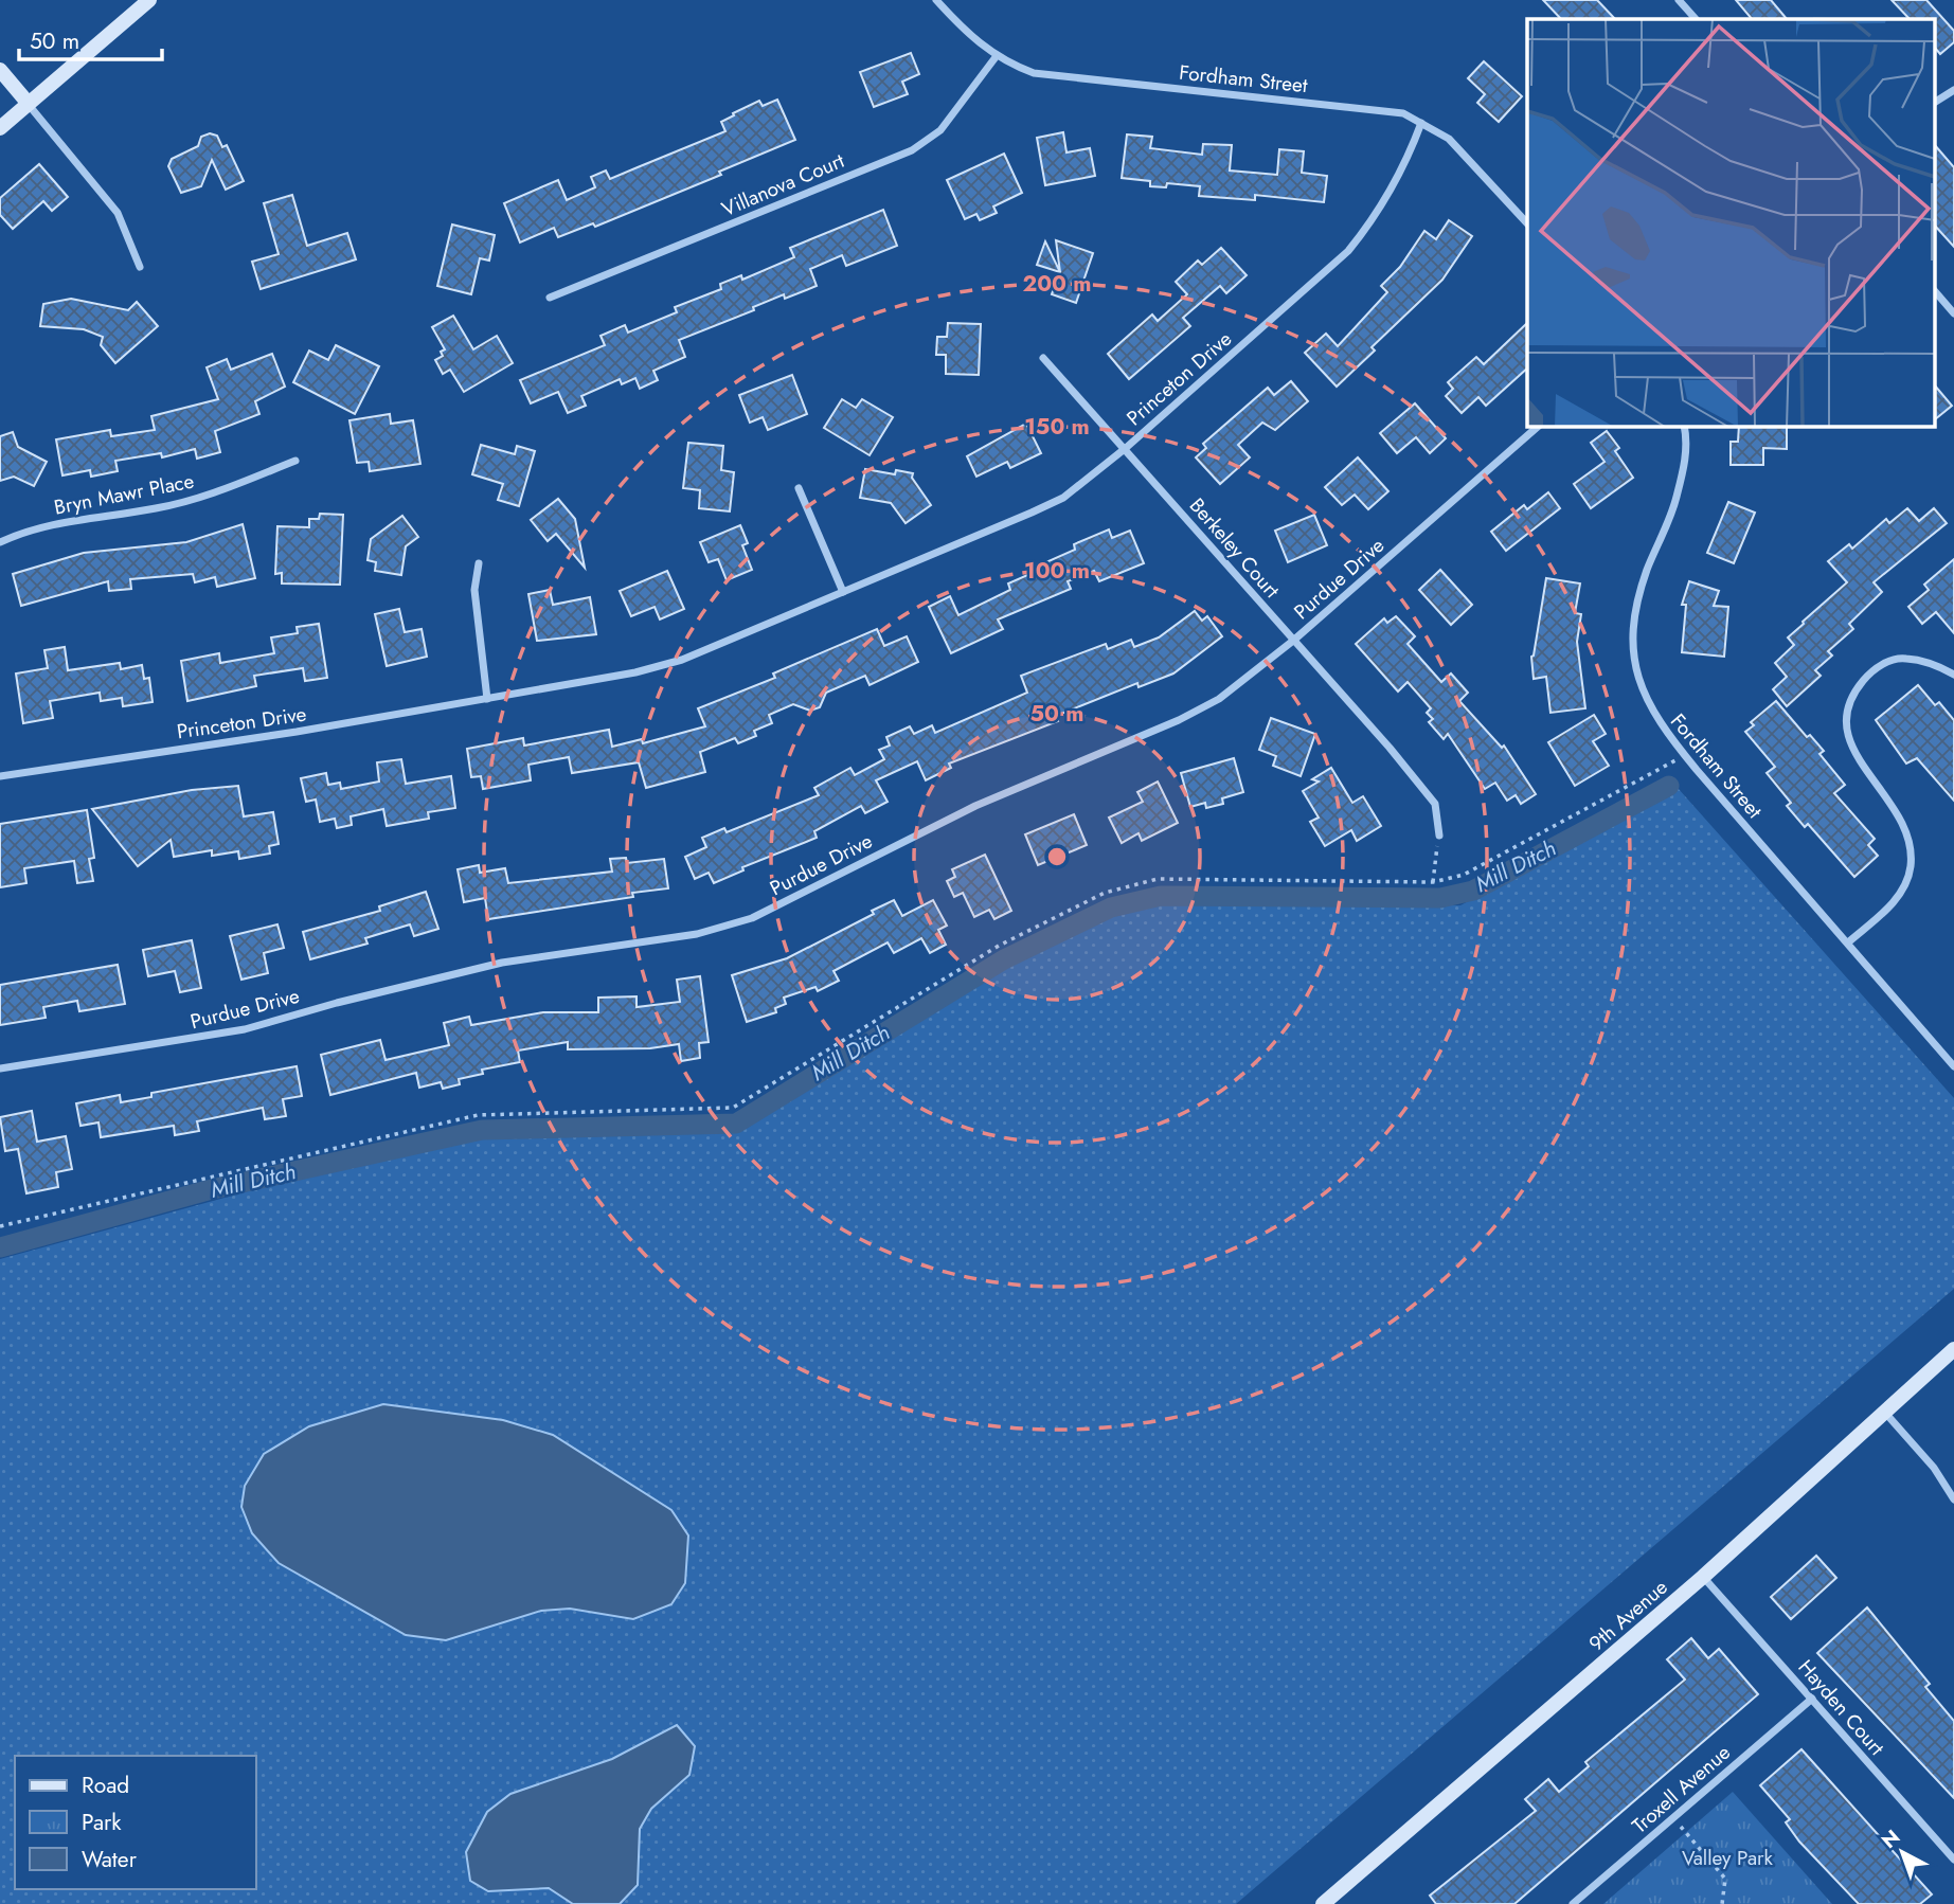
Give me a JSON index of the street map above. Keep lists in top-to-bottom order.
{
  "streets": {
    "main road": ["9th Avenue"],
    "street": [
      "Fordham Street",
      "Villanova Court",
      "Princeton Drive",
      "Bryn Mawr Place",
      "Berkeley Court",
      "Purdue Drive",
      "Hayden Court",
      "Troxell Avenue"
    ]
  },
  "crossings": [
    ["Fordham Street", "Villanova Court"],
    ["Fordham Street", "Princeton Drive"],
    ["Princeton Drive", "Berkeley Court"],
    ["Berkeley Court", "Purdue Drive"],
    ["9th Avenue", "Hayden Court"],
    ["Hayden Court", "Troxell Avenue"]
  ],
  "water": ["Mill Ditch"],
  "parks": ["Valley Park"],
  "legend": ["Road", "Park", "Water"],
  "scale_bar": "50 m",
  "north": "top left",
  "rings": [
    "200 m",
    "150 m",
    "100 m",
    "50 m"
  ]
}
